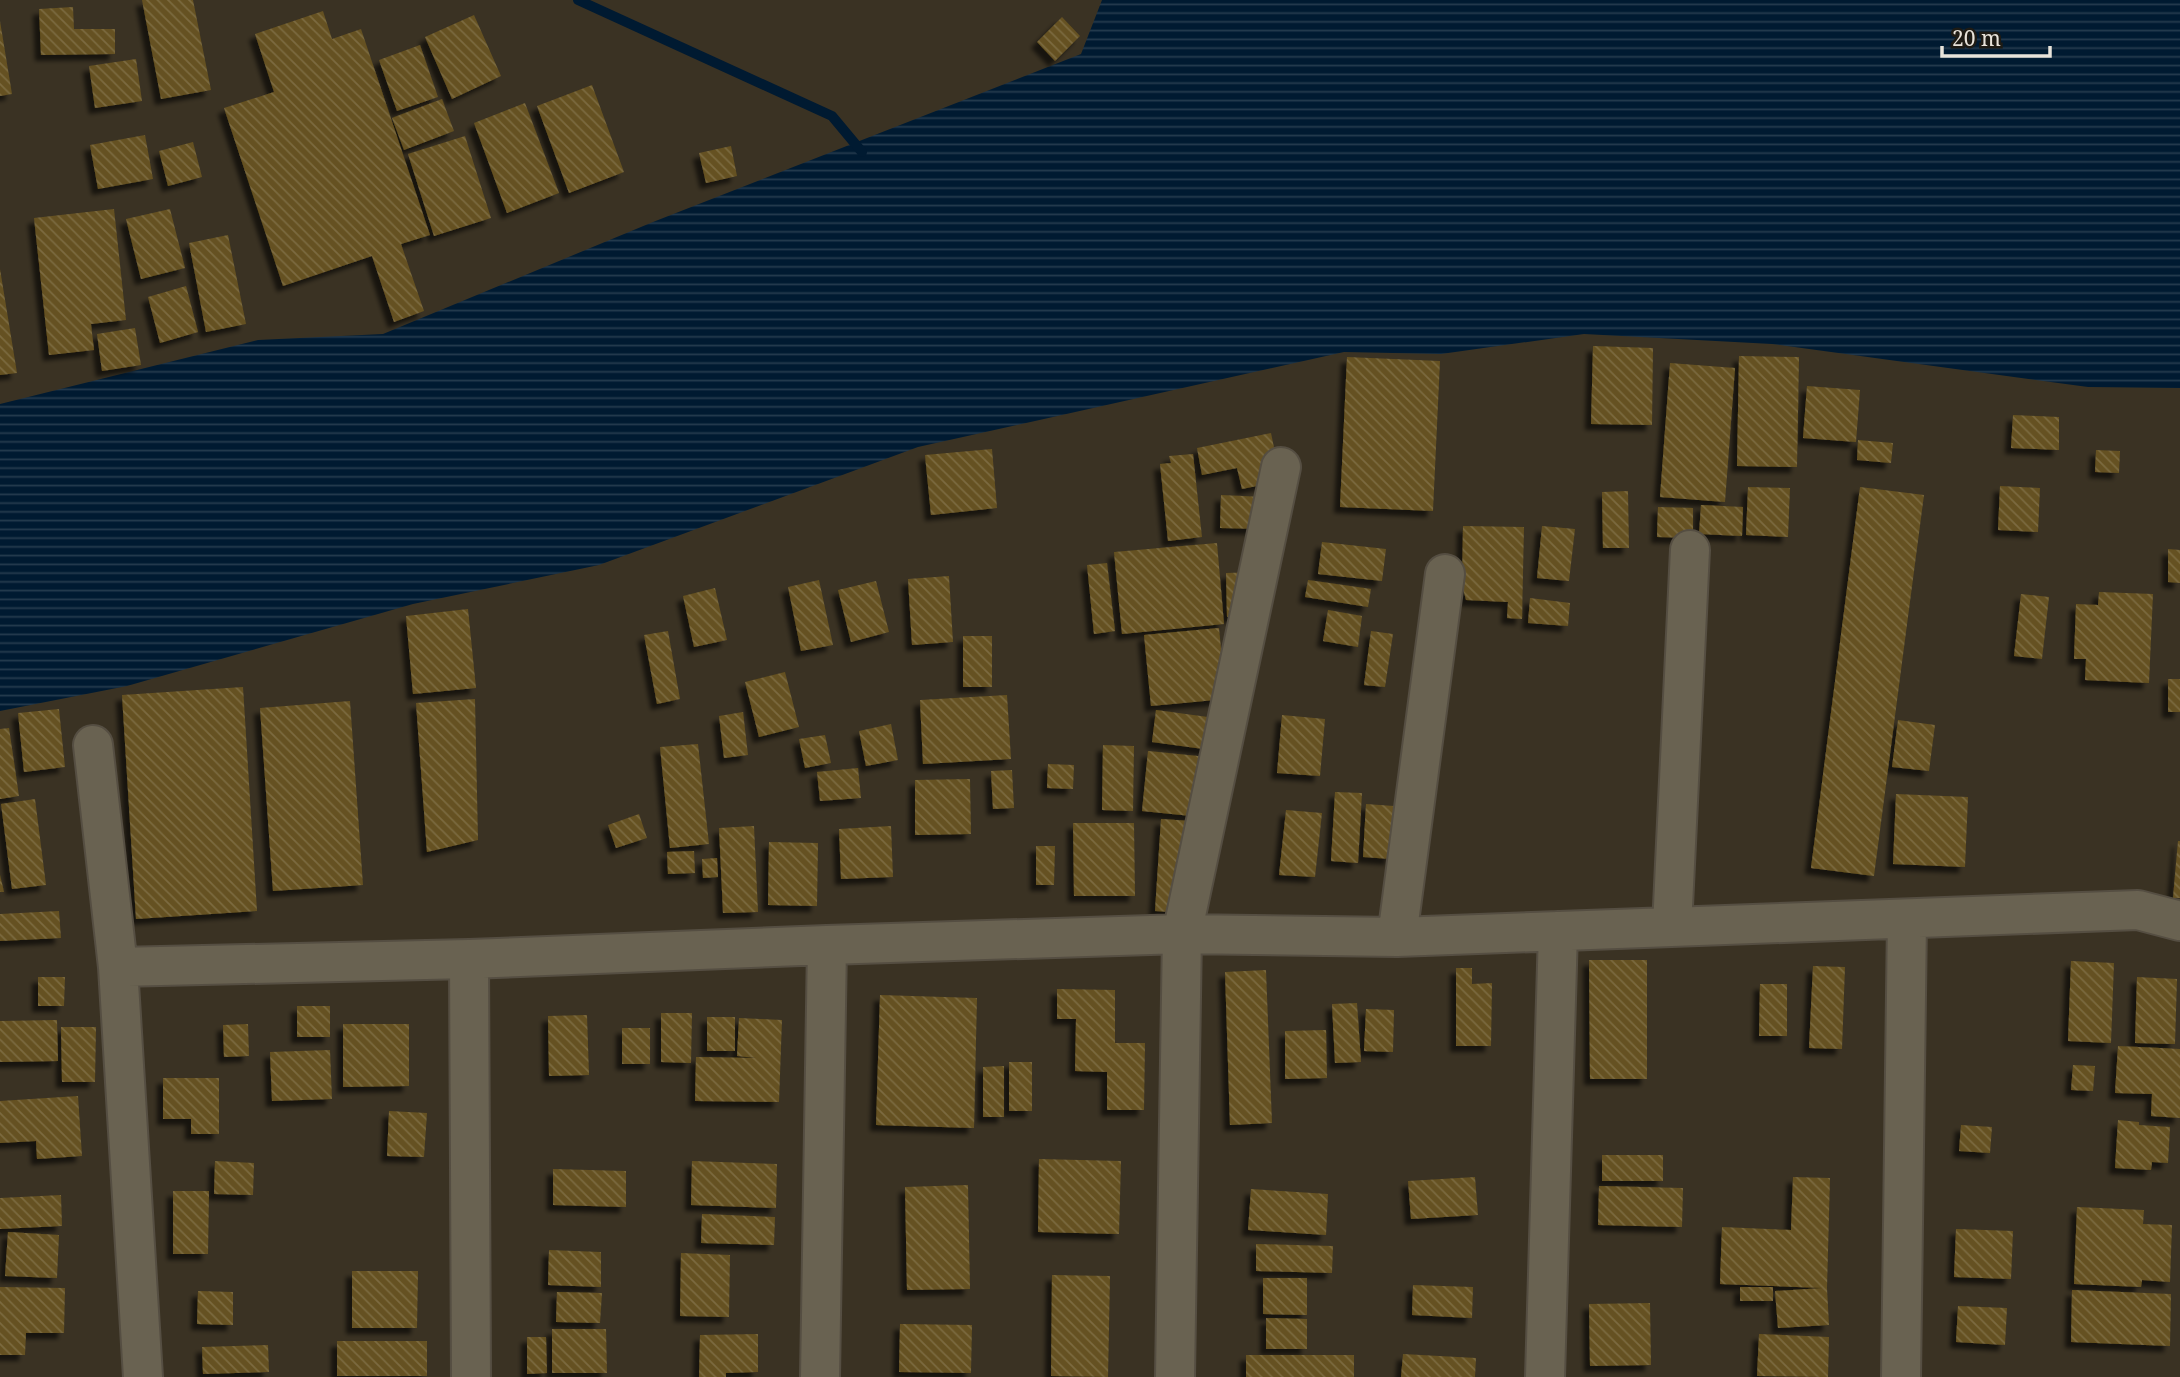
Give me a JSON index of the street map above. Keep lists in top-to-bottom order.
{
  "scale_bar": "20 m"
}
